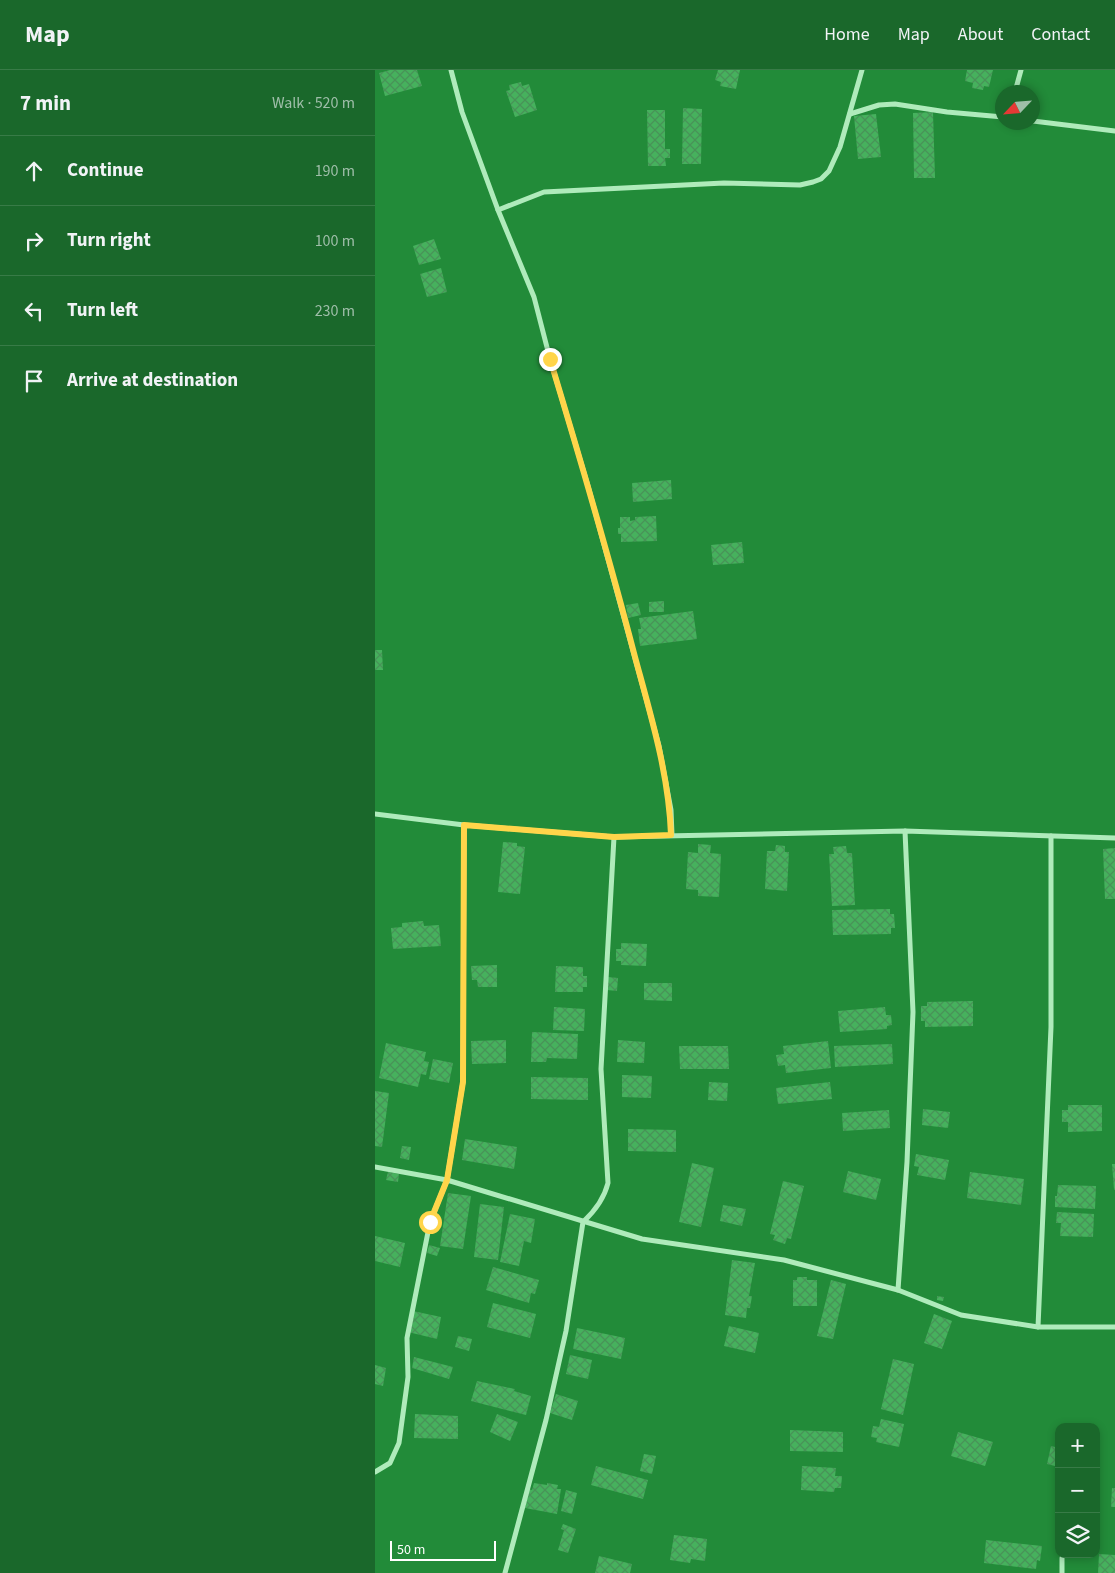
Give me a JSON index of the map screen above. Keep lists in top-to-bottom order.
{
  "scale_bar": "50 m",
  "north": "bottom left",
  "page": {
    "header": "Map",
    "nav": [
      "Home",
      "Map",
      "About",
      "Contact"
    ],
    "heading": ["7 min", "Walk · 520 m"],
    "list": [
      ["Continue", "190 m"],
      ["Turn right", "100 m"],
      ["Turn left", "230 m"],
      "Arrive at destination"
    ],
    "map_buttons": ["+", "−"],
    "scale": "50 m"
  }
}
